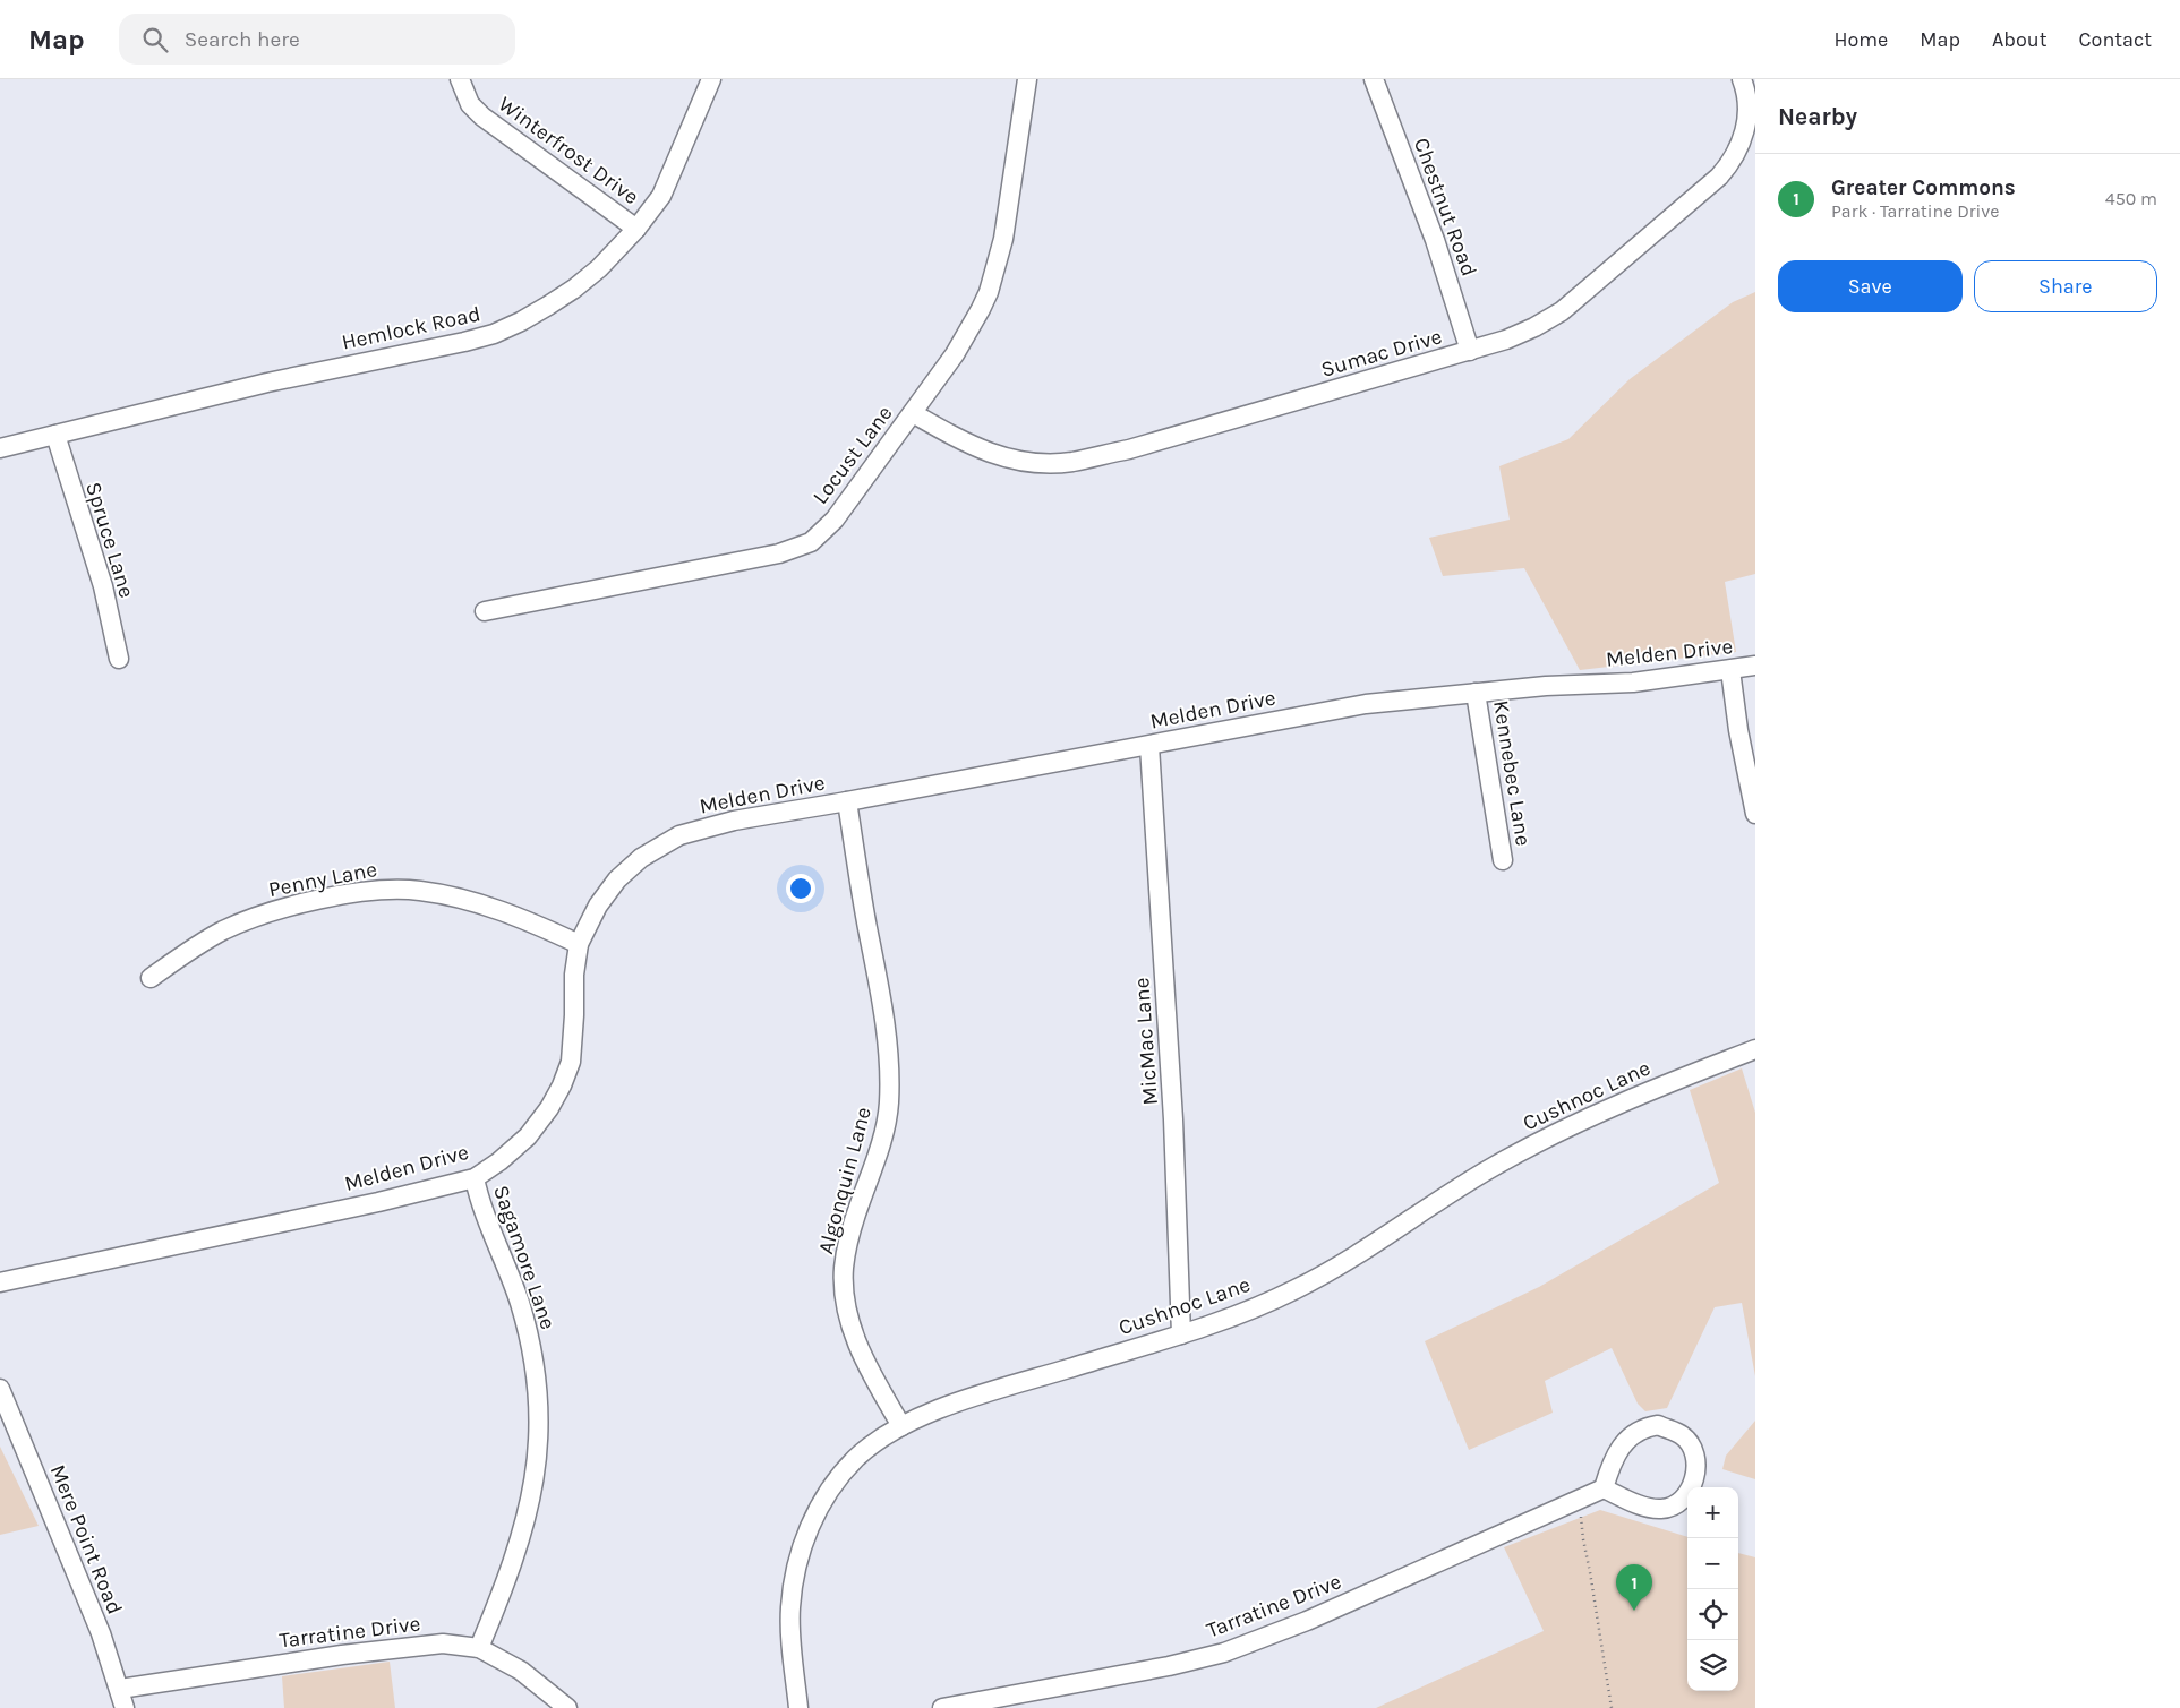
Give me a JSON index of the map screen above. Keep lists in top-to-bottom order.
{
  "streets": {
    "street": [
      "Winterfrost Drive",
      "Chestnut Road",
      "Hemlock Road",
      "Sumac Drive",
      "Locust Lane",
      "Spruce Lane",
      "Melden Drive",
      "Kennebec Lane",
      "Penny Lane",
      "MicMac Lane",
      "Cushnoc Lane",
      "Algonquin Lane",
      "Sagamore Lane",
      "Mere Point Road",
      "Tarratine Drive"
    ]
  },
  "crossings": [
    ["Winterfrost Drive", "Hemlock Road"],
    ["Chestnut Road", "Sumac Drive"],
    ["Hemlock Road", "Spruce Lane"],
    ["Sumac Drive", "Locust Lane"],
    ["Melden Drive", "Kennebec Lane"],
    ["Melden Drive", "Penny Lane"],
    ["Melden Drive", "MicMac Lane"],
    ["Melden Drive", "Algonquin Lane"],
    ["Melden Drive", "Sagamore Lane"],
    ["MicMac Lane", "Cushnoc Lane"],
    ["Cushnoc Lane", "Algonquin Lane"],
    ["Sagamore Lane", "Tarratine Drive"],
    ["Mere Point Road", "Tarratine Drive"]
  ],
  "page": {
    "header": "Map",
    "search": "Search here",
    "nav": [
      "Home",
      "Map",
      "About",
      "Contact"
    ],
    "heading": "Nearby",
    "list": [
      {
        "mark": "1",
        "name": "Greater Commons",
        "note": "Park · Tarratine Drive",
        "value": "450 m"
      }
    ],
    "buttons": ["Save", "Share"],
    "map_buttons": ["+", "−"],
    "pins": "1"
  }
}
